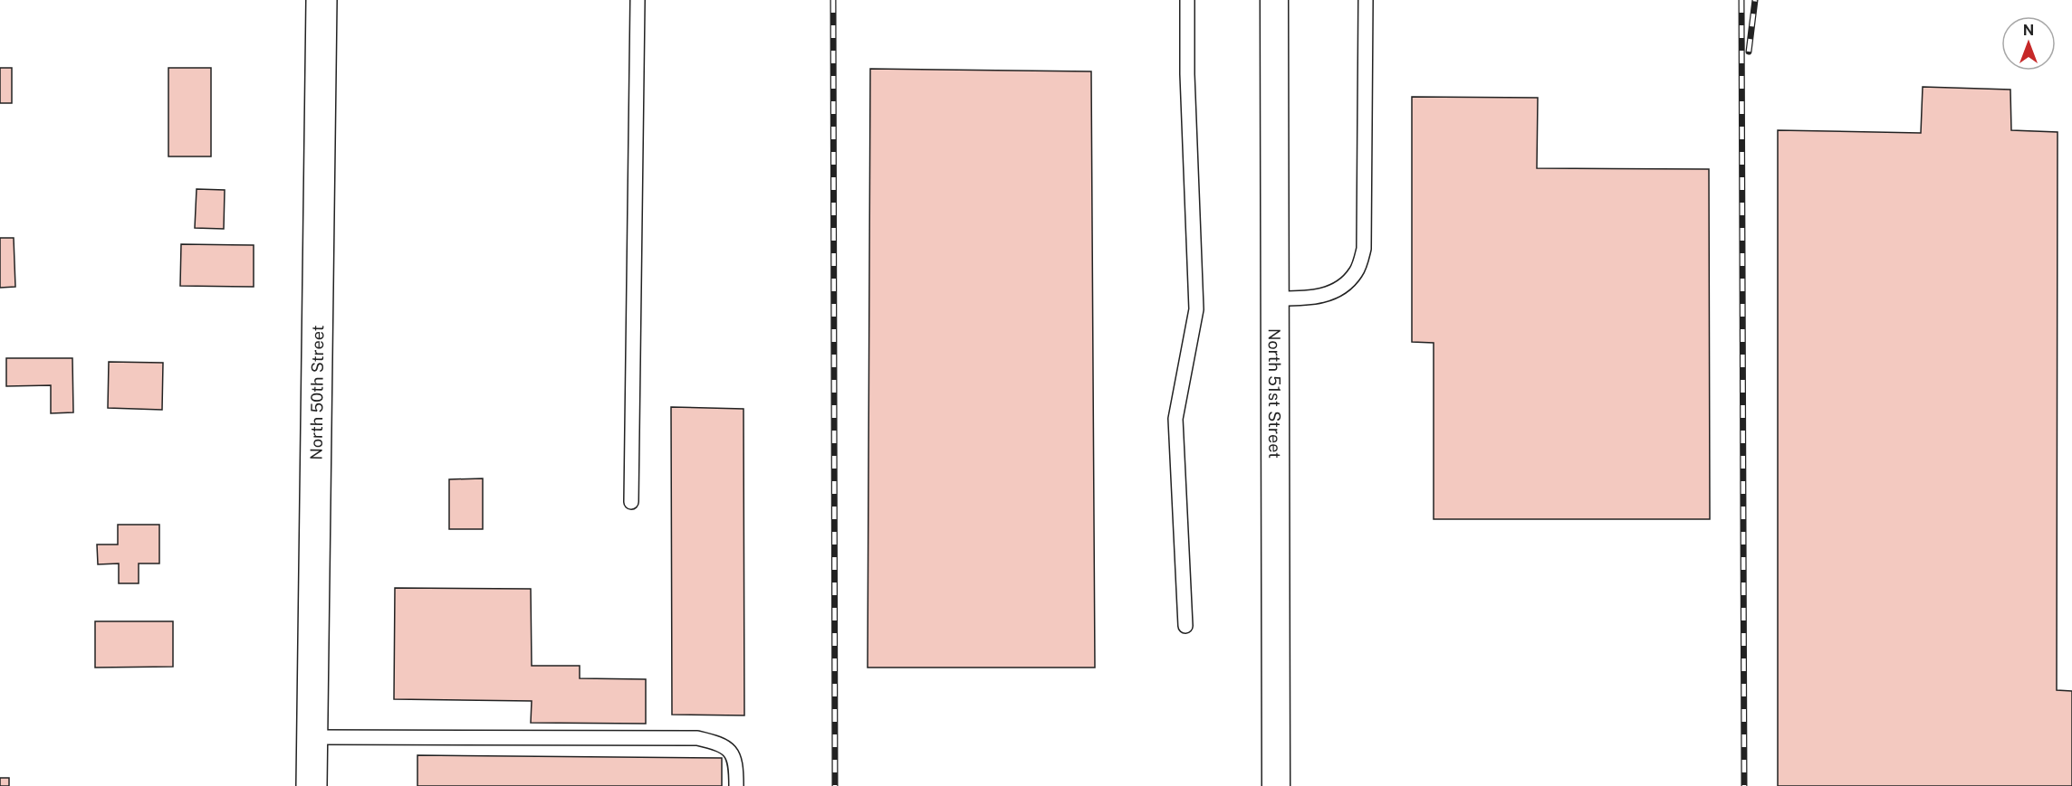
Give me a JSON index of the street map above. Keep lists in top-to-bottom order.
{
  "streets": {
    "street": ["North 50th Street", "North 51st Street"]
  },
  "north": "top"
}
